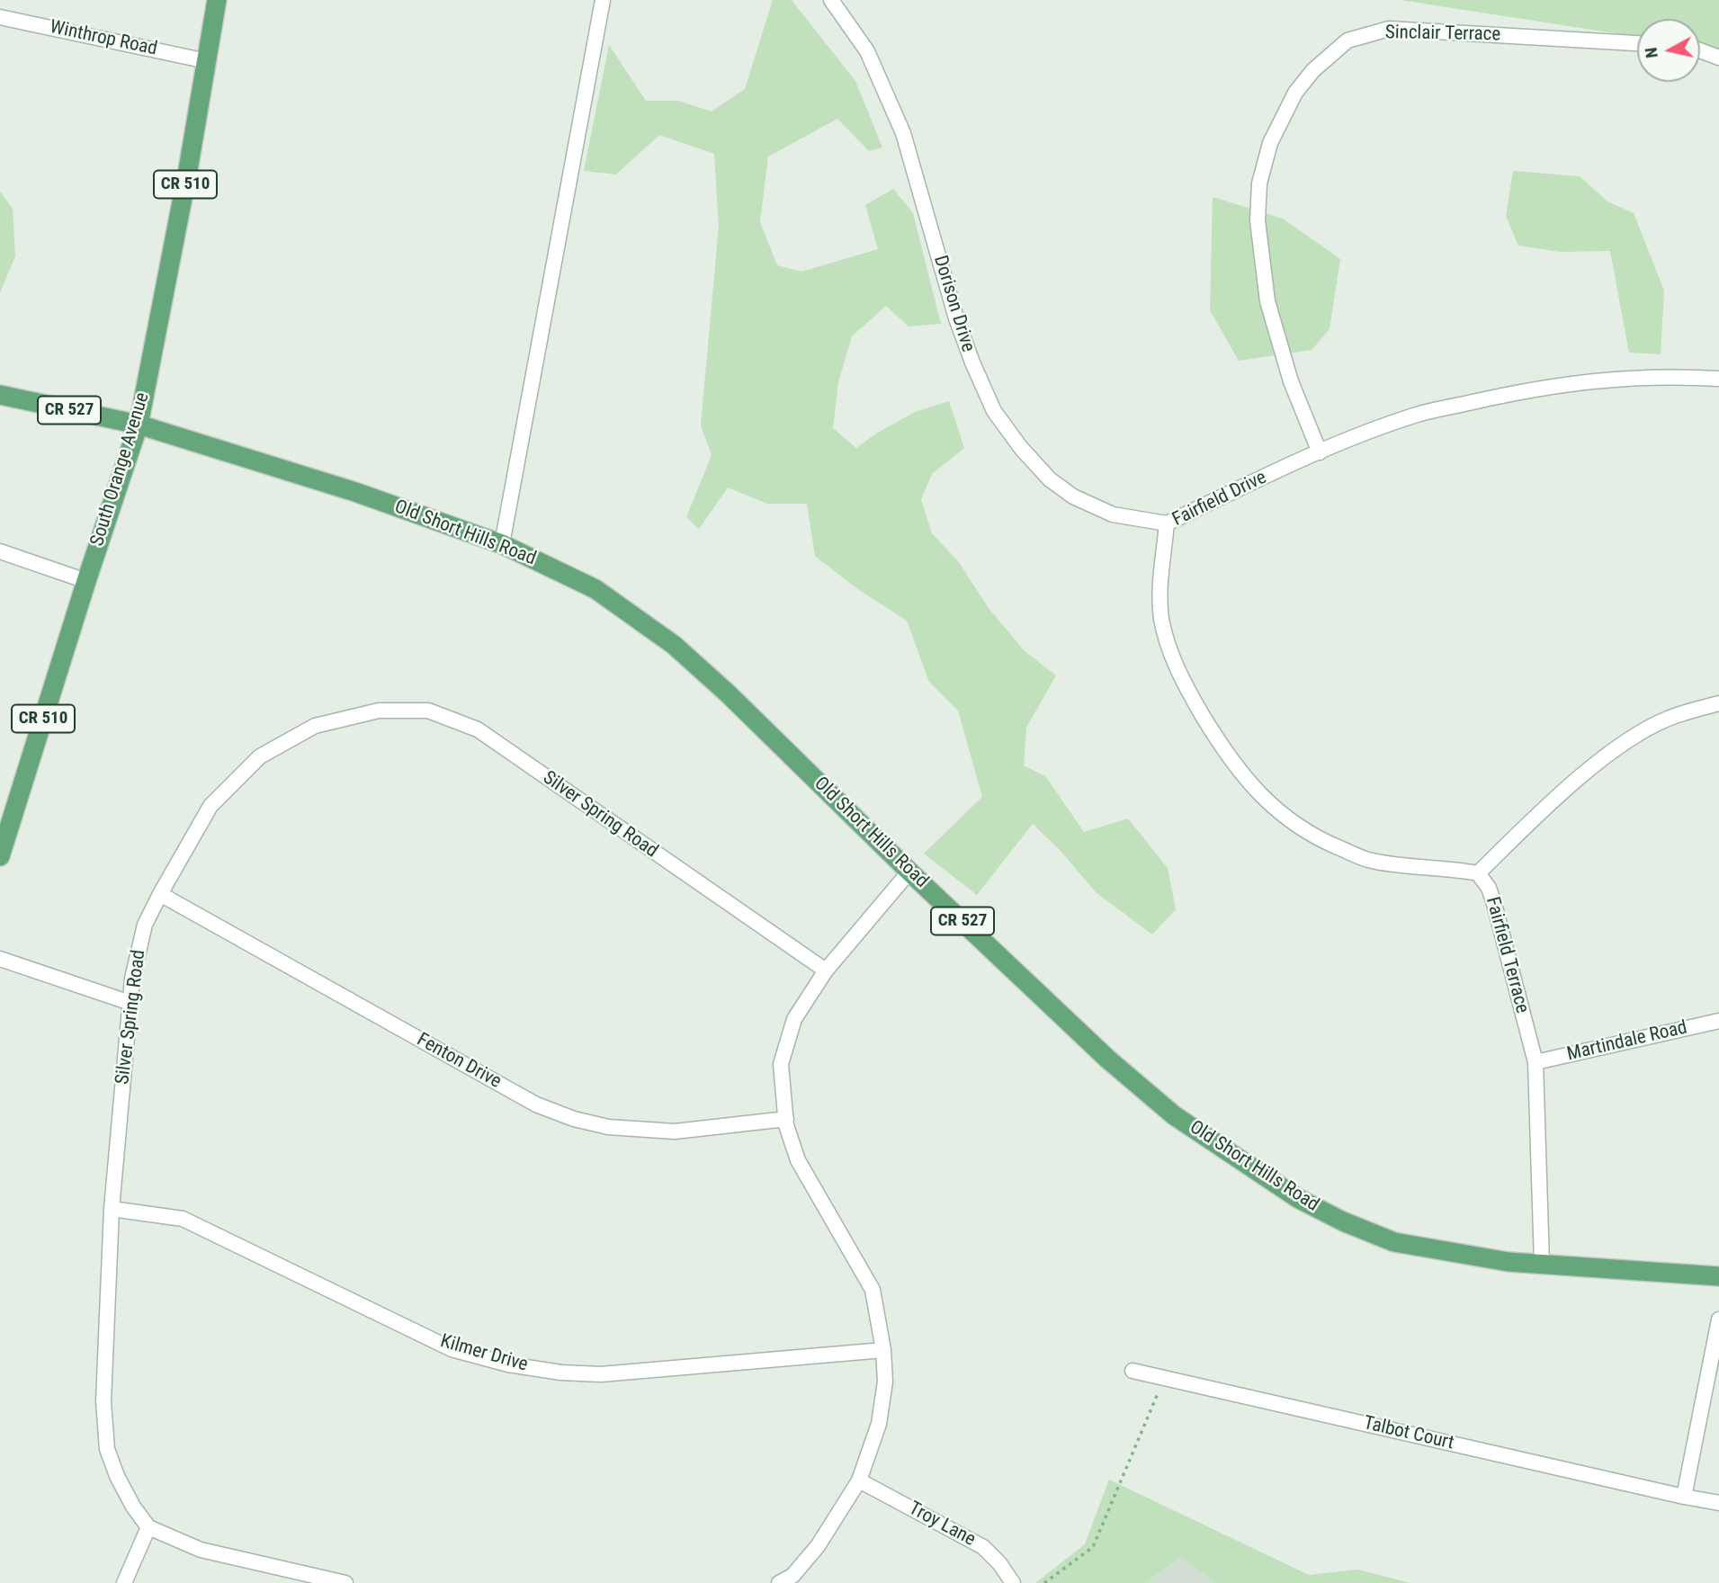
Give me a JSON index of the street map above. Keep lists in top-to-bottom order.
{
  "streets": {
    "main road": [
      "CR 510",
      "CR 527",
      "South Orange Avenue",
      "Old Short Hills Road"
    ],
    "street": [
      "Sinclair Terrace",
      "Winthrop Road",
      "Dorison Drive",
      "Fairfield Drive",
      "Silver Spring Road",
      "Fairfield Terrace",
      "Martindale Road",
      "Fenton Drive",
      "Kilmer Drive",
      "Talbot Court",
      "Troy Lane"
    ]
  },
  "crossings": [
    ["Sinclair Terrace", "Fairfield Drive"],
    ["Winthrop Road", "South Orange Avenue"],
    ["Dorison Drive", "Fairfield Drive"],
    ["South Orange Avenue", "Old Short Hills Road"],
    ["Fairfield Drive", "Fairfield Terrace"],
    ["Old Short Hills Road", "Fairfield Terrace"],
    ["Silver Spring Road", "Fenton Drive"],
    ["Silver Spring Road", "Kilmer Drive"],
    ["Fairfield Terrace", "Martindale Road"]
  ],
  "north": "left"
}
